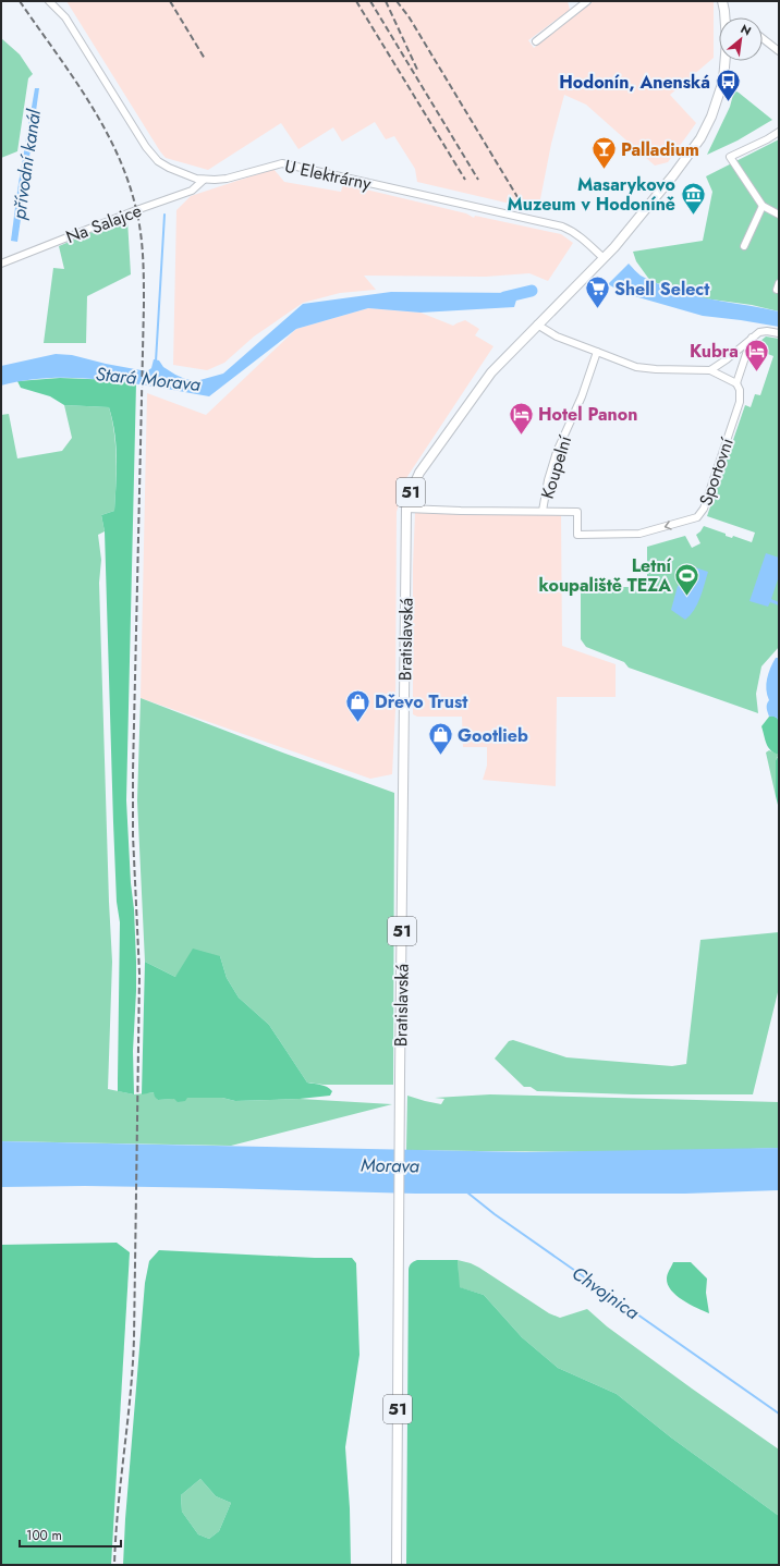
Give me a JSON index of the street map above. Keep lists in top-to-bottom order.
{
  "streets": {
    "main road": ["51", "Bratislavská"],
    "street": [
      "U Elektrárny",
      "Na Salajce",
      "Koupelní",
      "Sportovní"
    ]
  },
  "crossings": [
    ["U Elektrárny", "Na Salajce"],
    ["U Elektrárny", "51"],
    ["U Elektrárny", "Bratislavská"],
    ["Koupelní", "Sportovní"],
    ["51", "Bratislavská"]
  ],
  "water": [
    "přívodní kanál",
    "Stará Morava",
    "Morava",
    "Chvojnica"
  ],
  "places": {
    "bus stop": ["Hodonín, Anenská"],
    "bar": ["Palladium"],
    "museum": ["Masarykovo Muzeum v Hodoníně"],
    "supermarket": ["Shell Select"],
    "hotel": ["Kubra", "Hotel Panon"],
    "sports": ["Letní koupaliště TEZA"],
    "shop": ["Dřevo Trust", "Gootlieb"]
  },
  "scale_bar": "100 m",
  "north": "top right"
}
